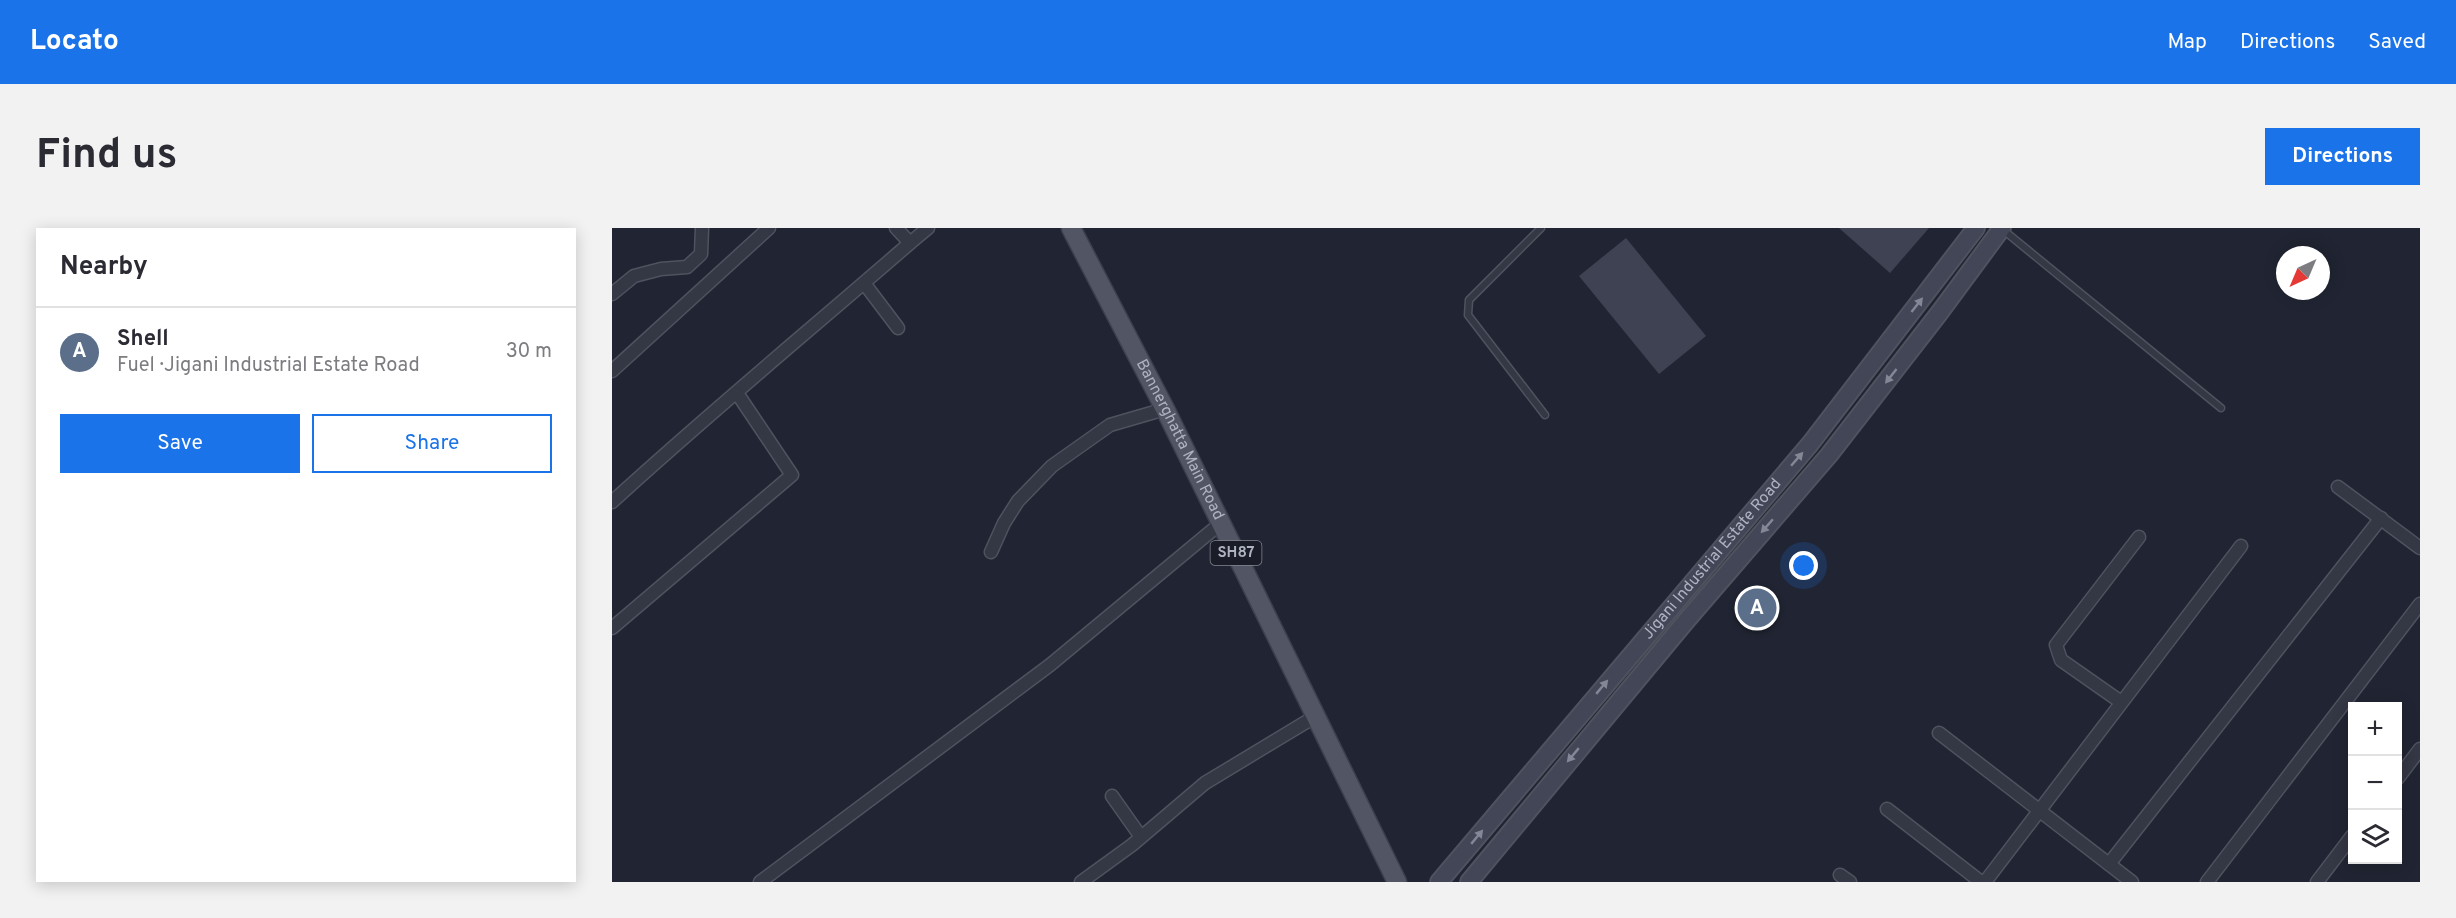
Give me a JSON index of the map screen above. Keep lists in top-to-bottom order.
{
  "streets": {
    "main road": ["Bannerghatta Main Road", "SH87", "Jigani Industrial Estate Road"]
  },
  "north": "bottom left",
  "page": {
    "header": "Locato",
    "nav": ["Map", "Directions", "Saved"],
    "buttons": [
      "Directions",
      ["Save", "Share"]
    ],
    "title": "Find us",
    "heading": "Nearby",
    "list": [
      {
        "mark": "A",
        "name": "Shell",
        "note": "Fuel · Jigani Industrial Estate Road",
        "value": "30 m"
      }
    ],
    "pins": "A",
    "map_buttons": ["+", "−"]
  }
}
